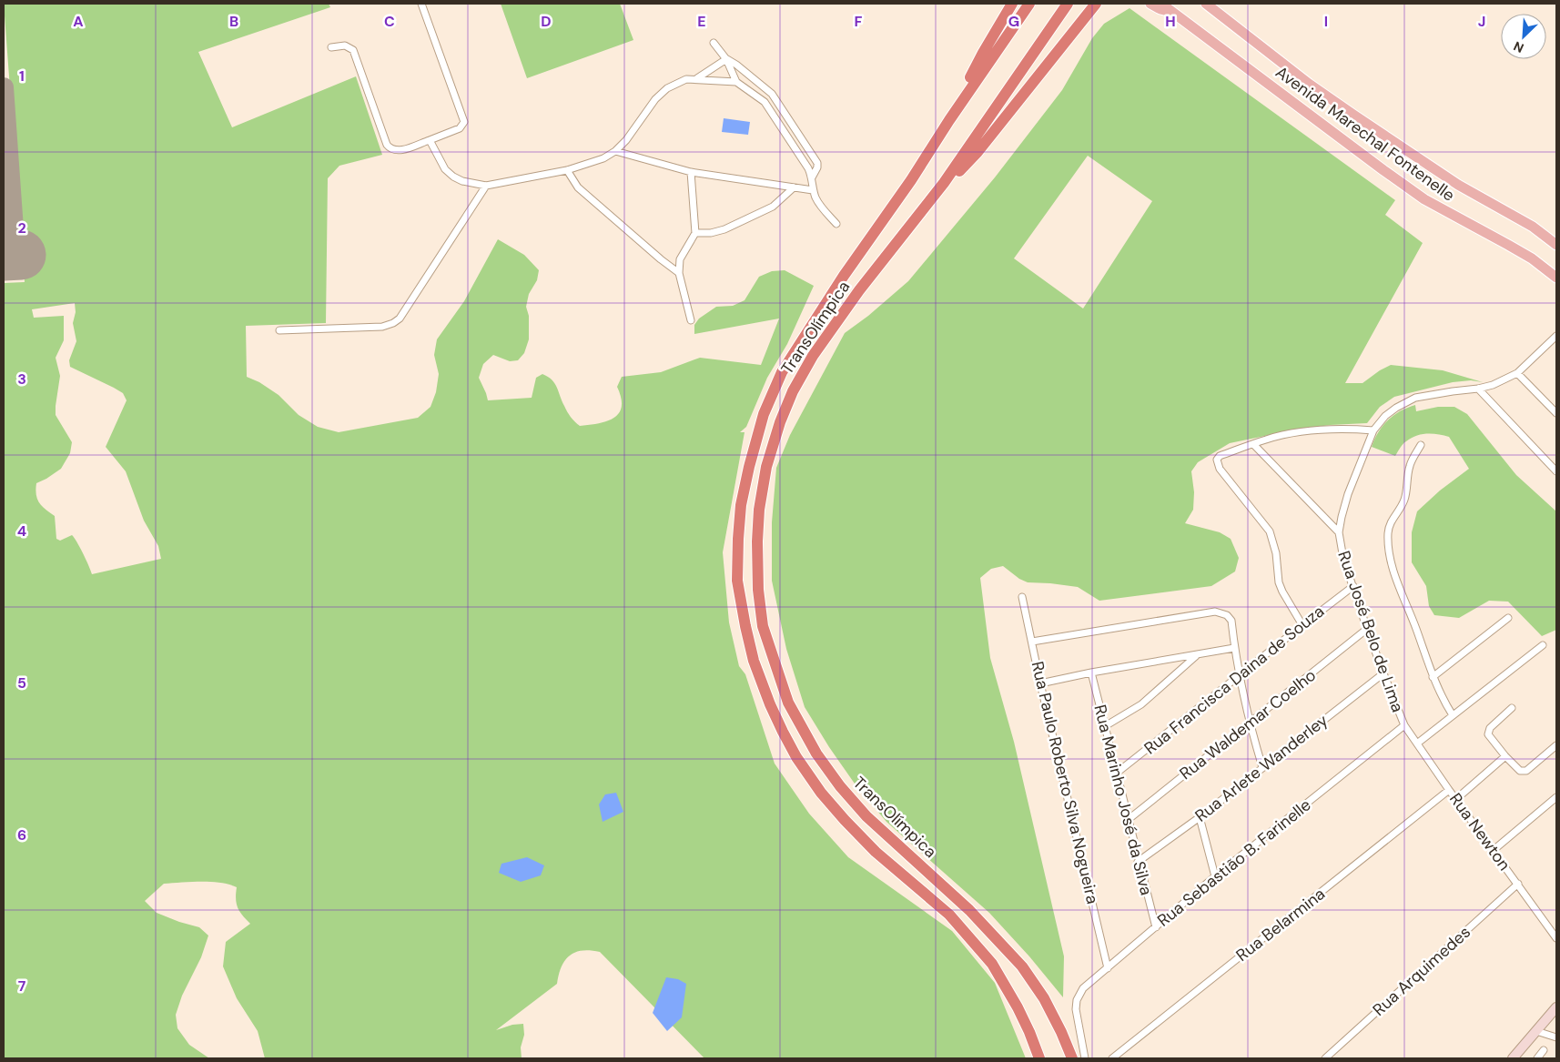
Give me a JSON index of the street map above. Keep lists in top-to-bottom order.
{
  "streets": {
    "highway": ["TransOlímpica"],
    "main road": ["Avenida Marechal Fontenelle"],
    "street": [
      "Rua José Belo de Lima",
      "Rua Francisca Daina de Souza",
      "Rua Waldemar Coelho",
      "Rua Arlete Wanderley",
      "Rua Paulo Roberto Silva Nogueira",
      "Rua Marinho José da Silva",
      "Rua Newton",
      "Rua Sebastião B. Farinelle",
      "Rua Belarmina",
      "Rua Arquimedes"
    ]
  },
  "crossings": [
    ["Rua José Belo de Lima", "Rua Francisca Daina de Souza"],
    ["Rua José Belo de Lima", "Rua Waldemar Coelho"],
    ["Rua José Belo de Lima", "Rua Arlete Wanderley"],
    ["Rua José Belo de Lima", "Rua Newton"],
    ["Rua José Belo de Lima", "Rua Sebastião B. Farinelle"],
    ["Rua Francisca Daina de Souza", "Rua Marinho José da Silva"],
    ["Rua Waldemar Coelho", "Rua Marinho José da Silva"],
    ["Rua Arlete Wanderley", "Rua Marinho José da Silva"],
    ["Rua Paulo Roberto Silva Nogueira", "Rua Sebastião B. Farinelle"],
    ["Rua Marinho José da Silva", "Rua Sebastião B. Farinelle"],
    ["Rua Newton", "Rua Sebastião B. Farinelle"],
    ["Rua Newton", "Rua Belarmina"],
    ["Rua Newton", "Rua Arquimedes"]
  ],
  "north": "bottom left",
  "grid": {
    "columns": [
      "A",
      "B",
      "C",
      "D",
      "E",
      "F",
      "G",
      "H",
      "I",
      "J"
    ],
    "rows": [
      "1",
      "2",
      "3",
      "4",
      "5",
      "6",
      "7"
    ]
  }
}
